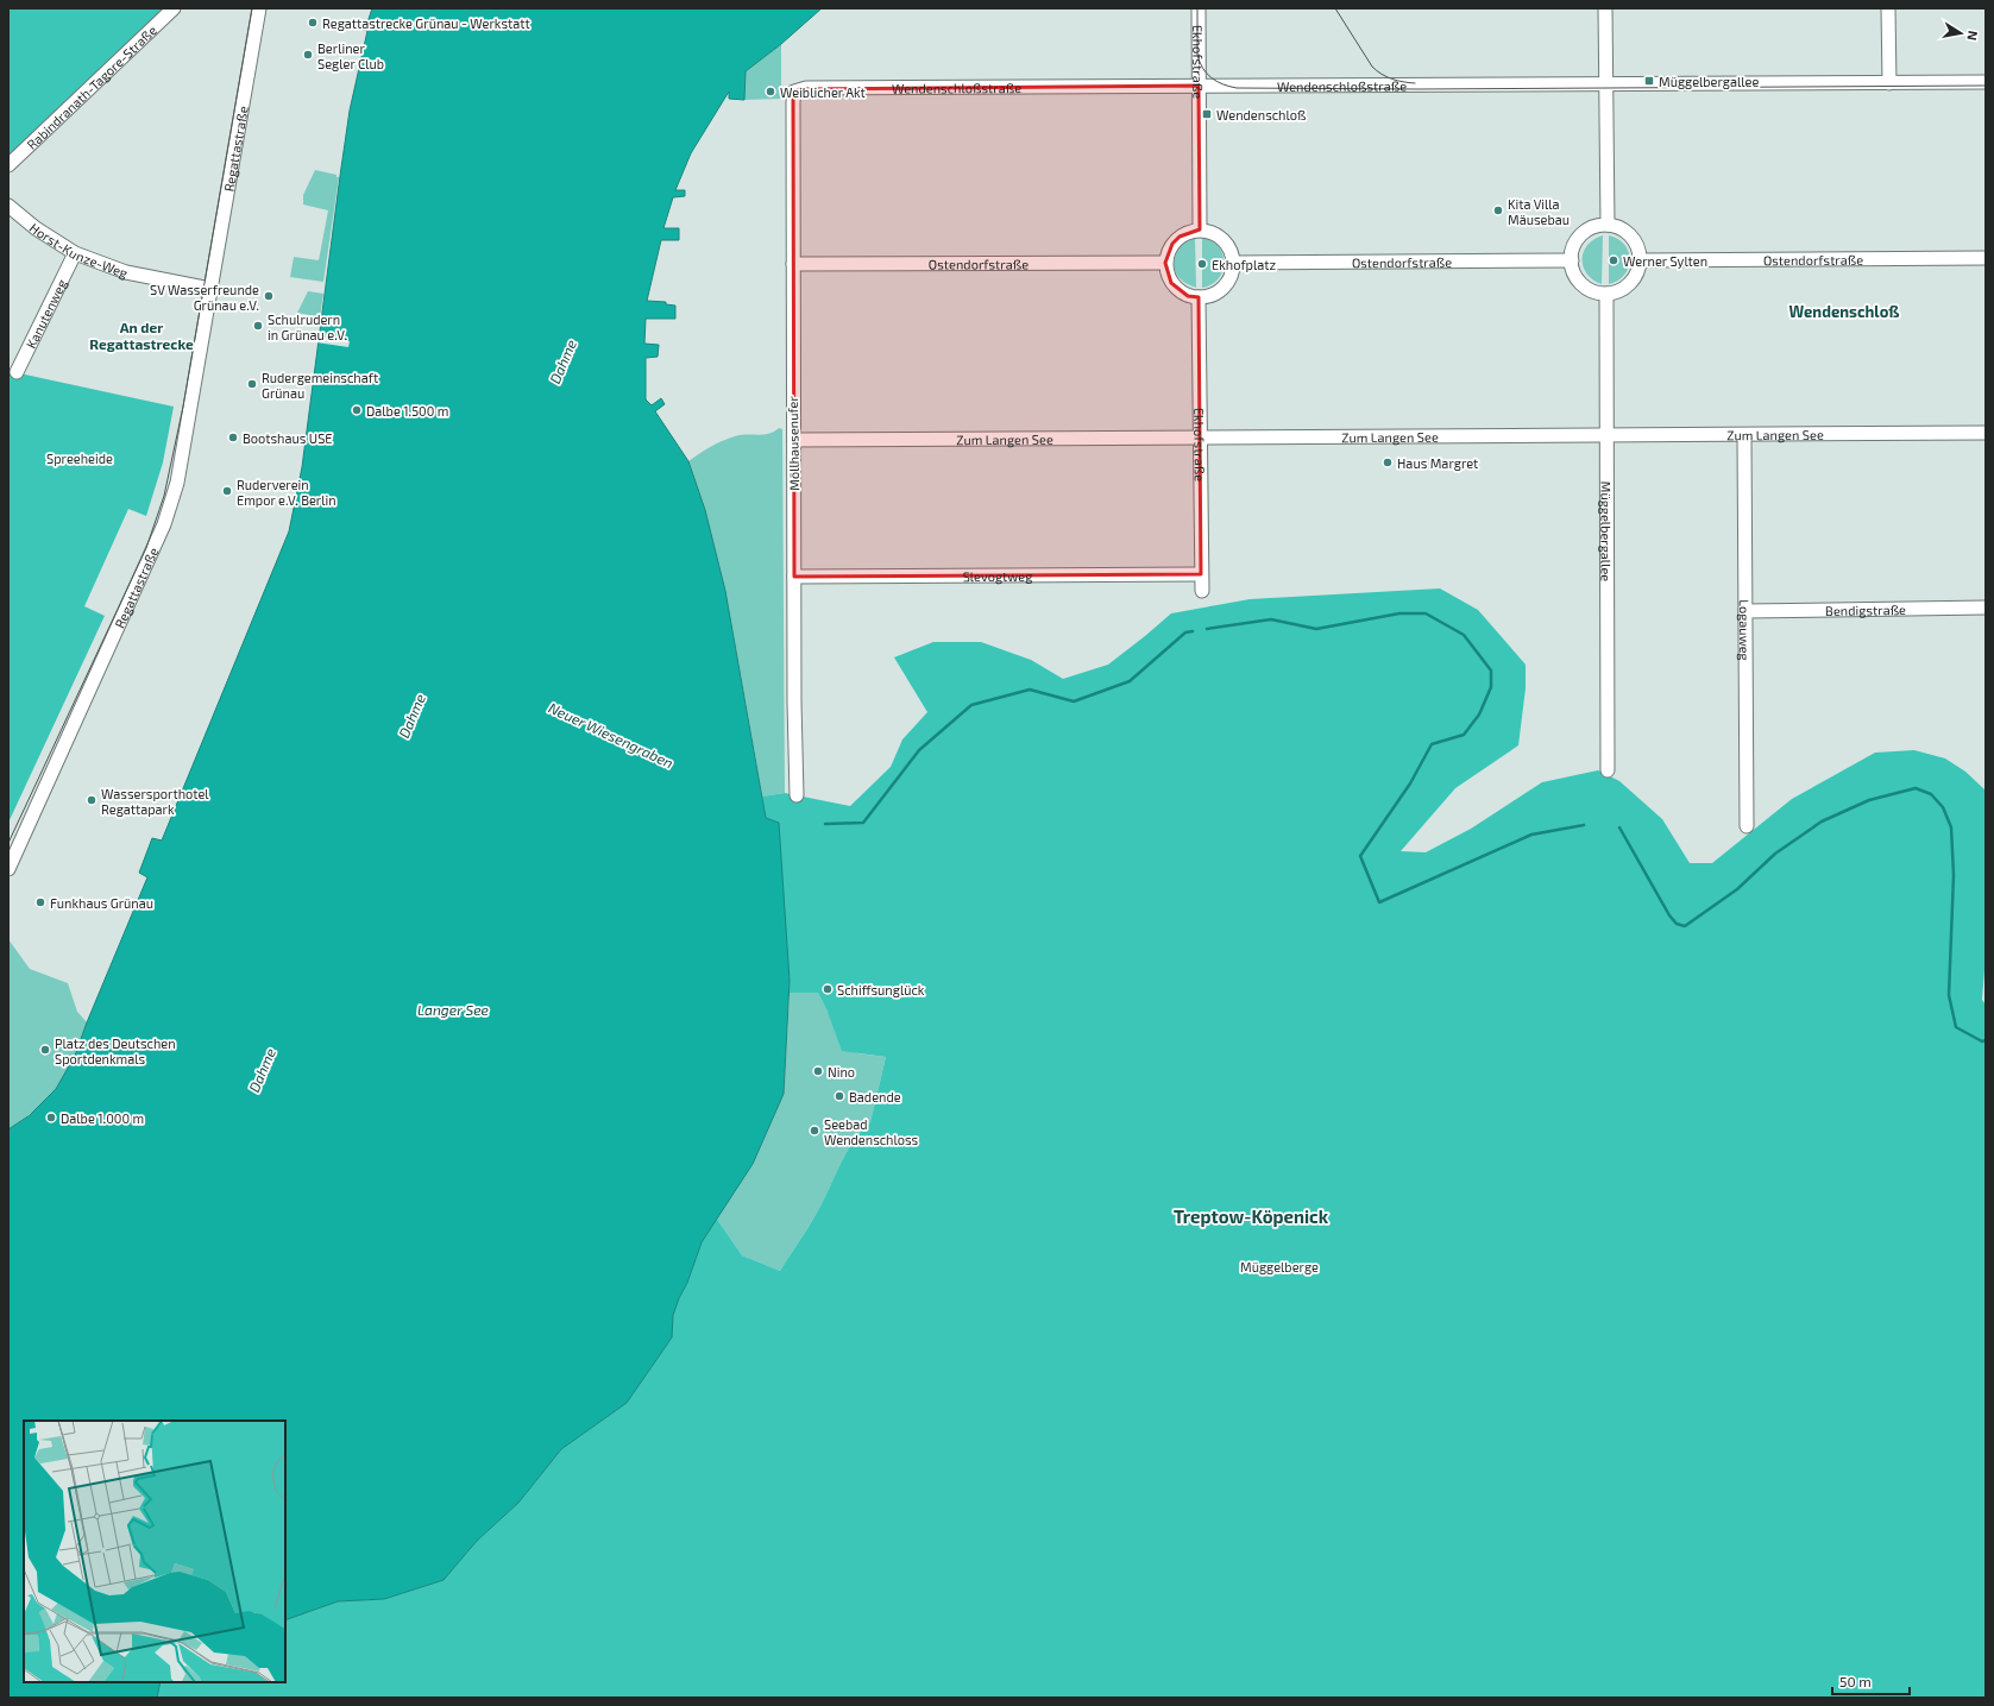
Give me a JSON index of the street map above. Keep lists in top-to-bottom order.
{
  "streets": {
    "street": [
      "Ekhofstraße",
      "Rabindranath-Tagore-Straße",
      "Wendenschloßstraße",
      "Regattastraße",
      "Horst-Kunze-Weg",
      "Ostendorfstraße",
      "Kanutenweg",
      "Zum Langen See",
      "Möllhausenufer",
      "Müggelbergallee",
      "Slevogtweg",
      "Bendigstraße",
      "Logauweg"
    ]
  },
  "crossings": [
    ["Ekhofstraße", "Wendenschloßstraße"],
    ["Ekhofstraße", "Ostendorfstraße"],
    ["Ekhofstraße", "Zum Langen See"],
    ["Ekhofstraße", "Slevogtweg"],
    ["Wendenschloßstraße", "Möllhausenufer"],
    ["Regattastraße", "Horst-Kunze-Weg"],
    ["Horst-Kunze-Weg", "Kanutenweg"],
    ["Ostendorfstraße", "Möllhausenufer"],
    ["Ostendorfstraße", "Müggelbergallee"],
    ["Zum Langen See", "Möllhausenufer"],
    ["Zum Langen See", "Müggelbergallee"],
    ["Zum Langen See", "Logauweg"],
    ["Möllhausenufer", "Slevogtweg"],
    ["Bendigstraße", "Logauweg"]
  ],
  "districts": ["Wendenschloß", "An der Regattastrecke", "Treptow-Köpenick"],
  "water": ["Dahme", "Neuer Wiesengraben", "Langer See"],
  "parks": ["Spreeheide", "Müggelberge"],
  "places": {
    "other": [
      "Regattastrecke Grünau - Werkstatt",
      "Berliner Segler Club",
      "Weiblicher Akt",
      "Kita Villa Mäusebau",
      "Werner Sylten",
      "Ekhofplatz",
      "SV Wasserfreunde Grünau e.V.",
      "Schulrudern in Grünau e.V.",
      "Rudergemeinschaft Grünau",
      "Dalbe 1.500 m",
      "Bootshaus USE",
      "Haus Margret",
      "Ruderverein Empor e.V. Berlin",
      "Wassersporthotel Regattapark",
      "Funkhaus Grünau",
      "Schiffsunglück",
      "Platz des Deutschen Sportdenkmals",
      "Nino",
      "Badende",
      "Dalbe 1.000 m",
      "Seebad Wendenschloss"
    ],
    "transit": ["Müggelbergallee", "Wendenschloß"]
  },
  "scale_bar": "50 m",
  "north": "right"
}
